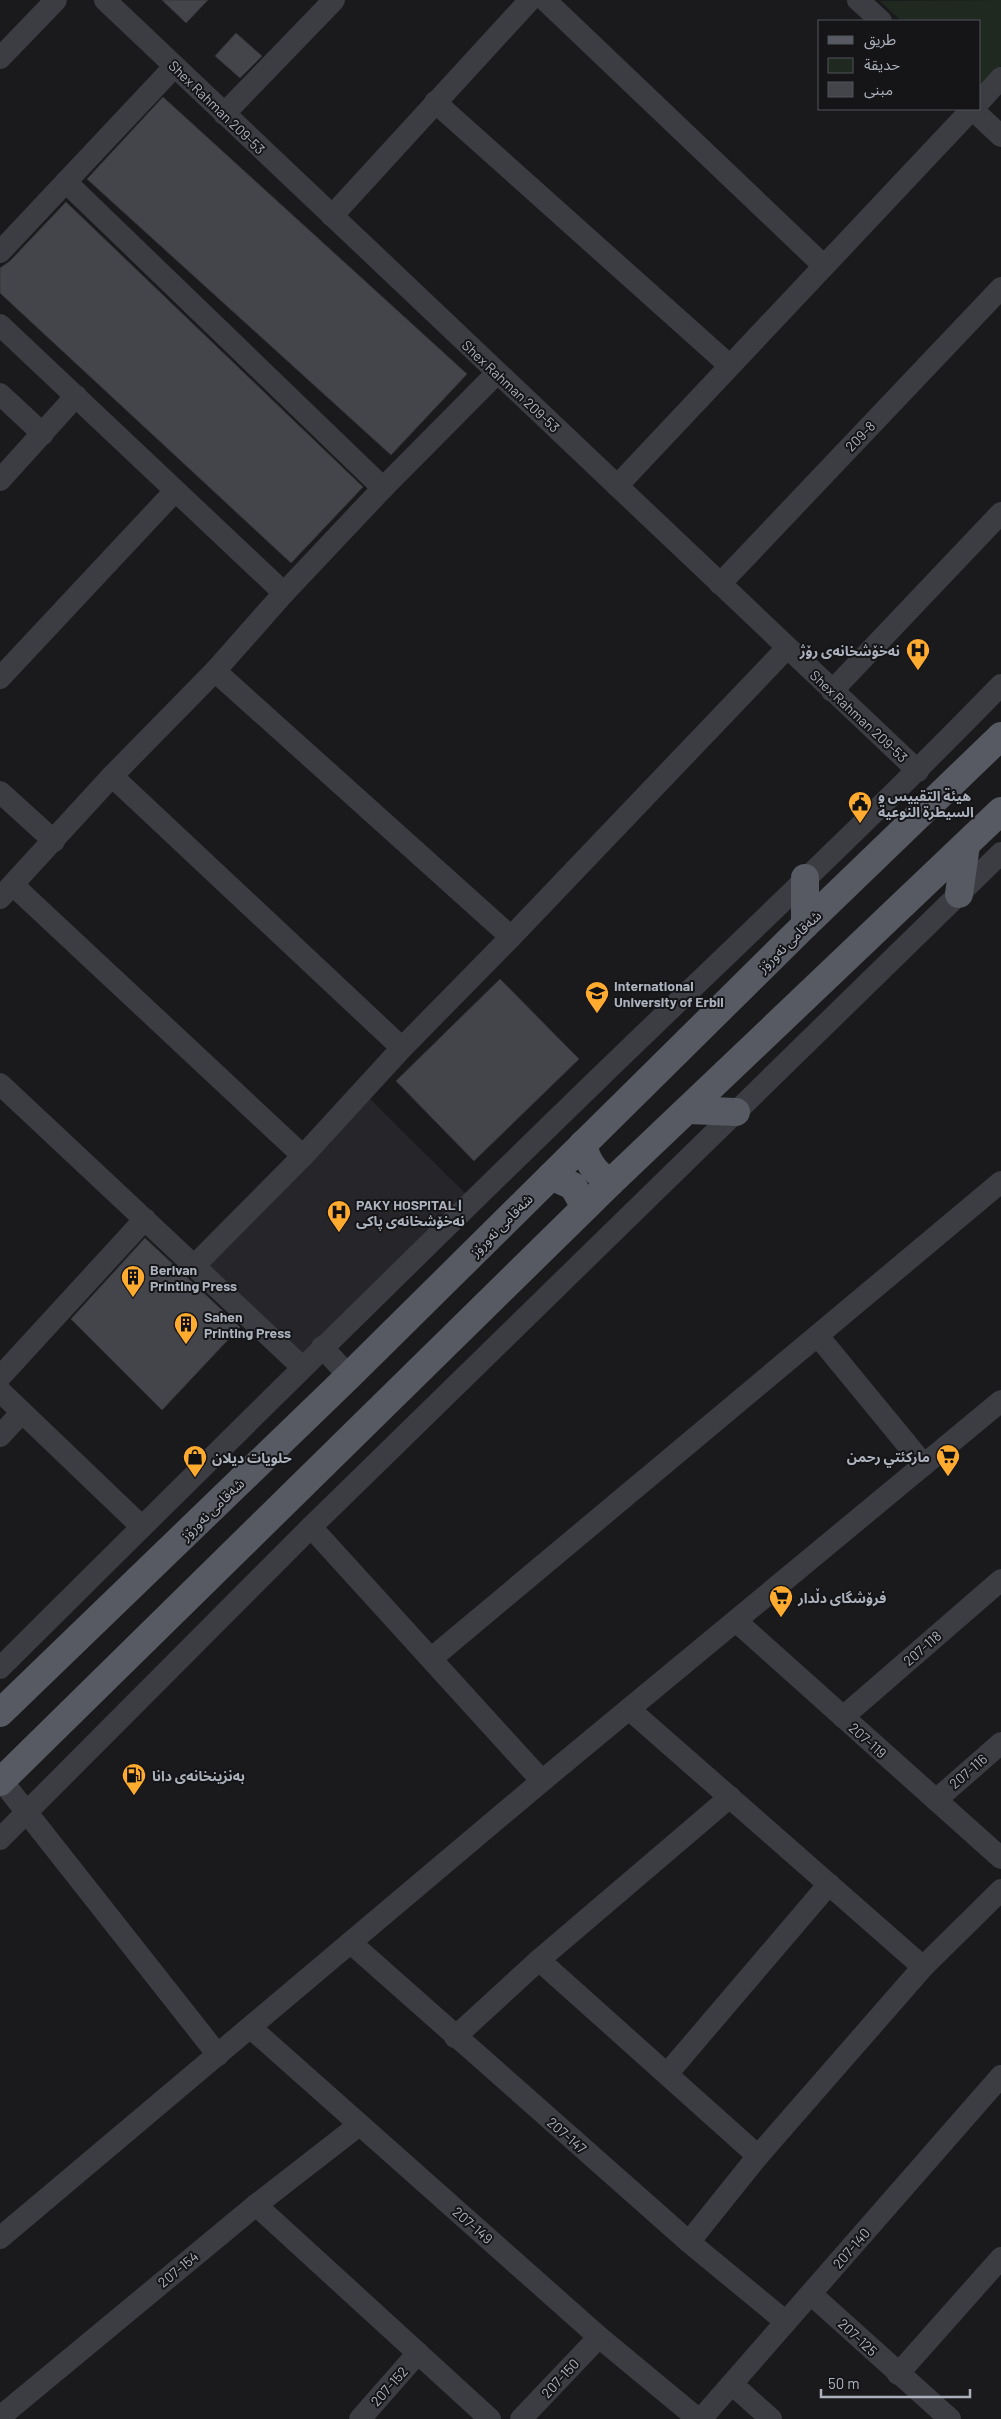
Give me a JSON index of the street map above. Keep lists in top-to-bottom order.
{
  "streets": {
    "main road": ["شەقامی نەورۆز"],
    "street": [
      "Shex Rahman 209-53",
      "209-8",
      "207-118",
      "207-119",
      "207-116",
      "207-147",
      "207-149",
      "207-140",
      "207-154",
      "207-125",
      "207-150",
      "207-152"
    ]
  },
  "crossings": [
    ["Shex Rahman 209-53", "209-8"],
    ["207-118", "207-119"],
    ["207-119", "207-116"],
    ["207-147", "207-140"],
    ["207-149", "207-140"],
    ["207-149", "207-154"],
    ["207-149", "207-150"],
    ["207-140", "207-125"]
  ],
  "places": {
    "hospital": ["نەخۆشخانەی رۆژ", "PAKY HOSPITAL | نەخۆشخانەی پاکی"],
    "public building": ["هيئة التقييس و السيطرة النوعية"],
    "school or university": ["International University of Erbil"],
    "building": ["Berivan Printing Press", "Sahen Printing Press"],
    "supermarket": ["ماركئتي رحمن", "فرۆشگای دڵدار"],
    "shop": ["حلويات ديلان"],
    "fuel station": ["بەنزینخانەی دانا"]
  },
  "legend": ["طريق", "حديقة", "مبنى"],
  "scale_bar": "50 m"
}
